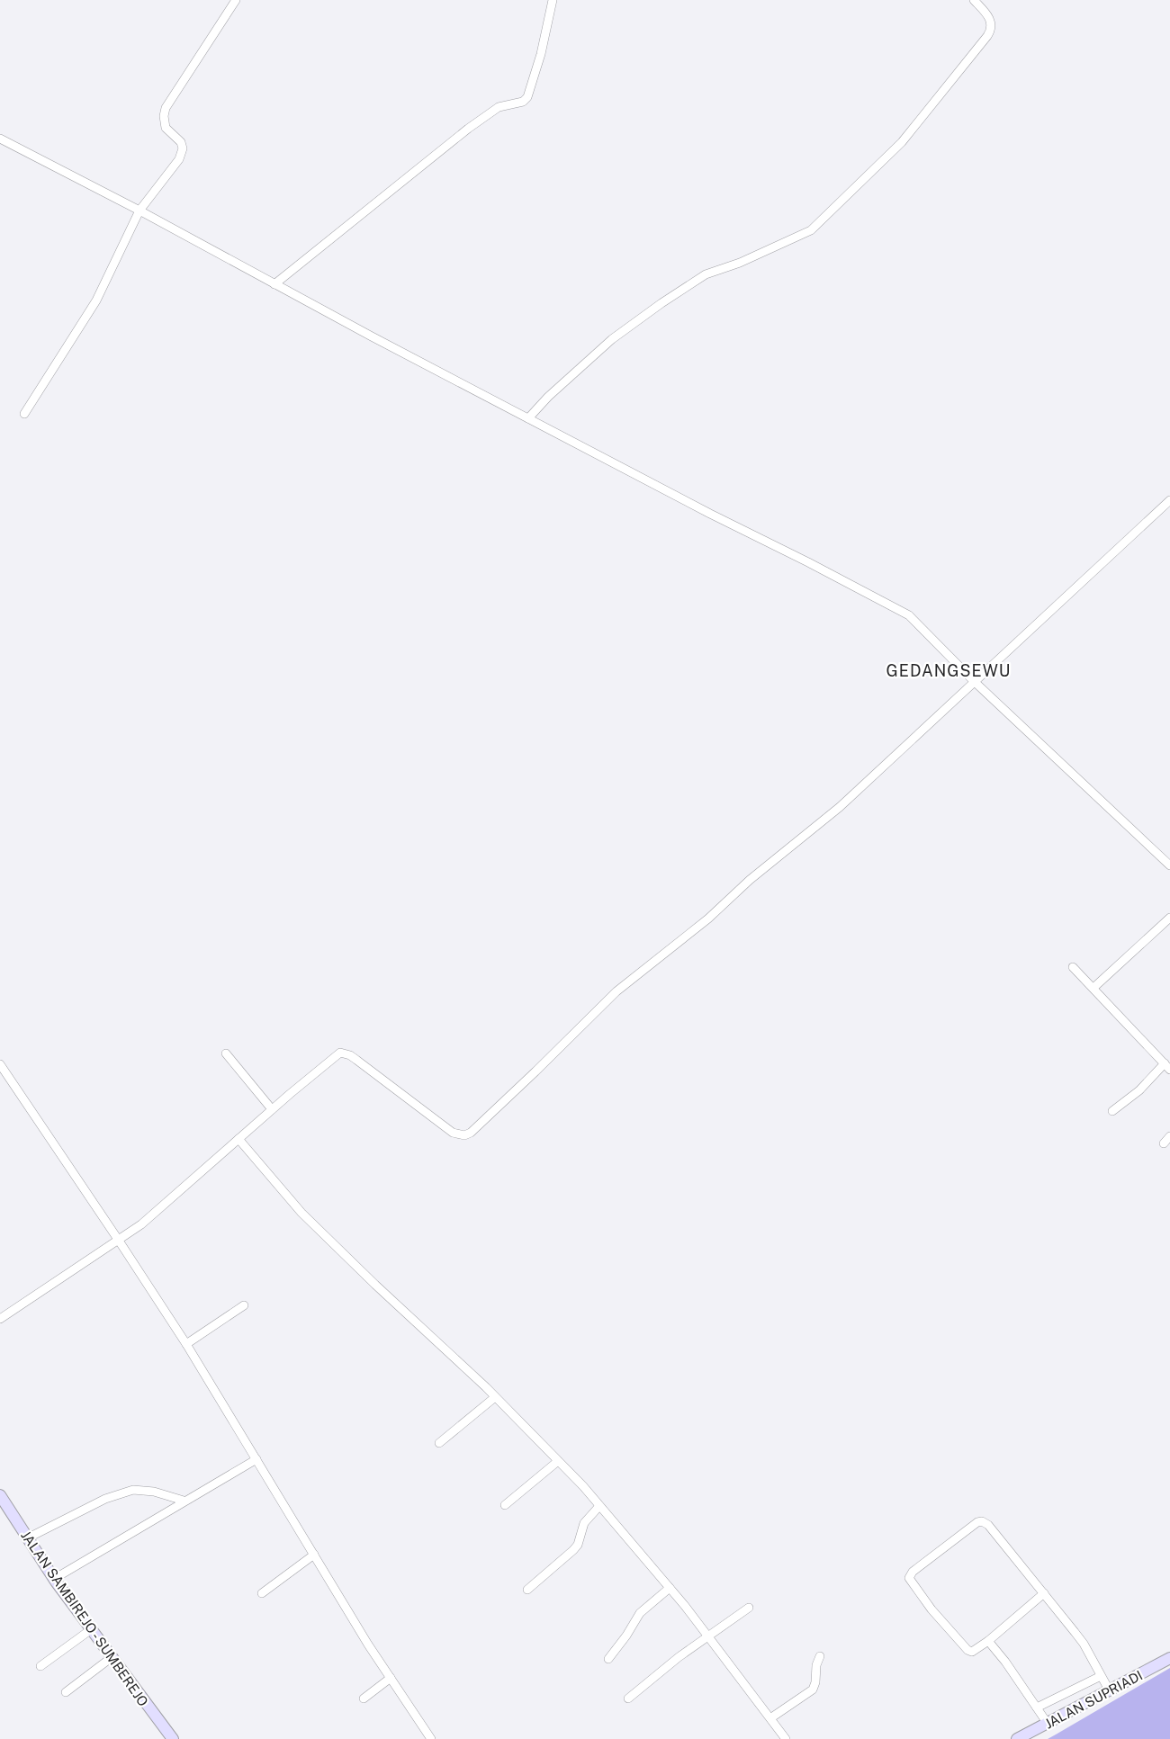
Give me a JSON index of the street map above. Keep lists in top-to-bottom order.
{
  "streets": {
    "main road": ["JALAN SAMBIREJO - SUMBEREJO", "JALAN SUPRIADI"]
  },
  "districts": ["GEDANGSEWU"]
}
